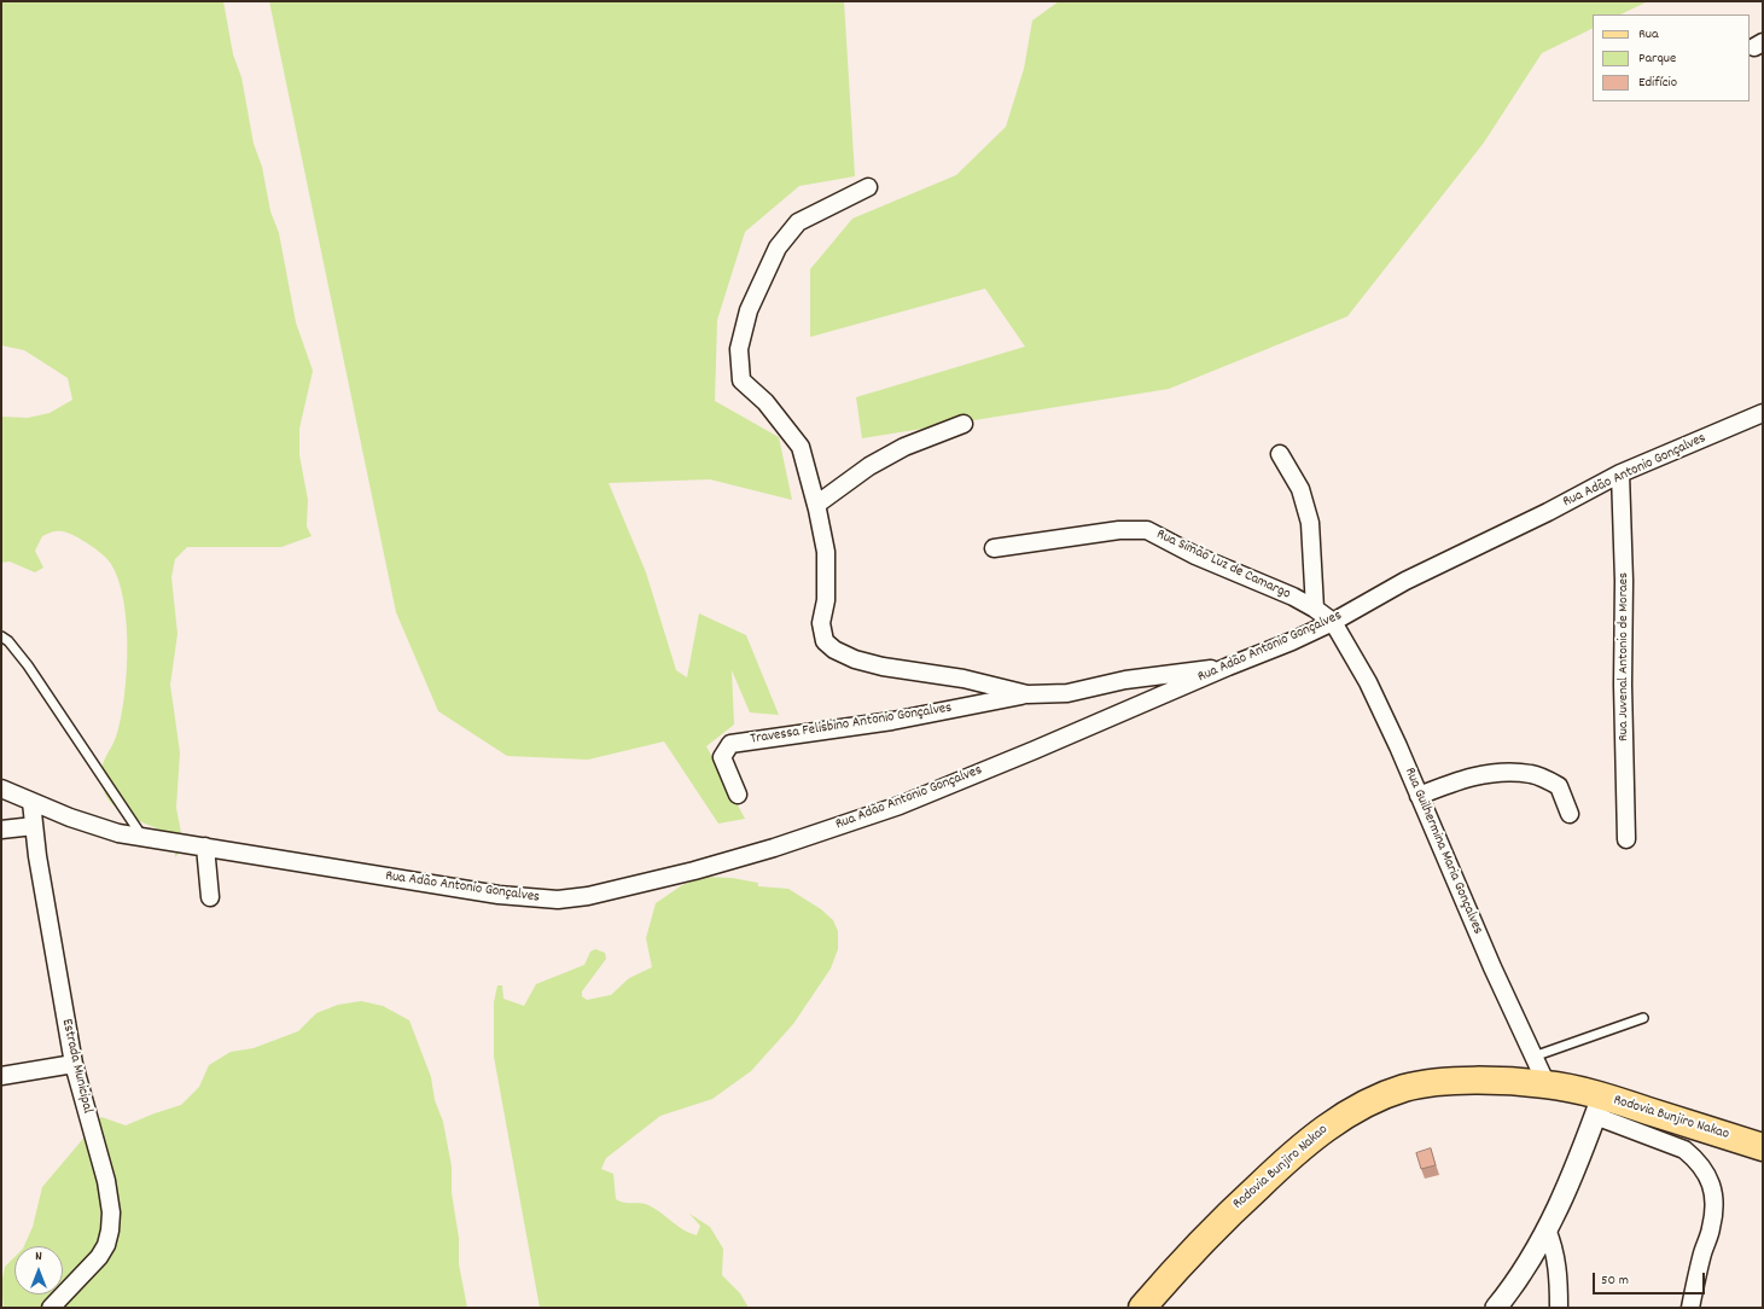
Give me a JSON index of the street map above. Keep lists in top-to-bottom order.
{
  "streets": {
    "main road": ["Rodovia Bunjiro Nakao"],
    "street": [
      "Rua Adão Antonio Gonçalves",
      "Rua Simão Luz de Camargo",
      "Rua Juvenal Antonio de Moraes",
      "Travessa Felisbino Antonio Gonçalves",
      "Rua Guilhermina Maria Gonçalves",
      "Estrada Municipal"
    ]
  },
  "crossings": [
    ["Rua Adão Antonio Gonçalves", "Rua Simão Luz de Camargo"],
    ["Rua Adão Antonio Gonçalves", "Rua Juvenal Antonio de Moraes"],
    ["Rua Adão Antonio Gonçalves", "Rua Guilhermina Maria Gonçalves"],
    ["Rua Adão Antonio Gonçalves", "Estrada Municipal"],
    ["Rua Simão Luz de Camargo", "Rua Guilhermina Maria Gonçalves"],
    ["Rua Guilhermina Maria Gonçalves", "Rodovia Bunjiro Nakao"]
  ],
  "legend": ["Rua", "Parque", "Edifício"],
  "scale_bar": "50 m",
  "north": "top"
}
